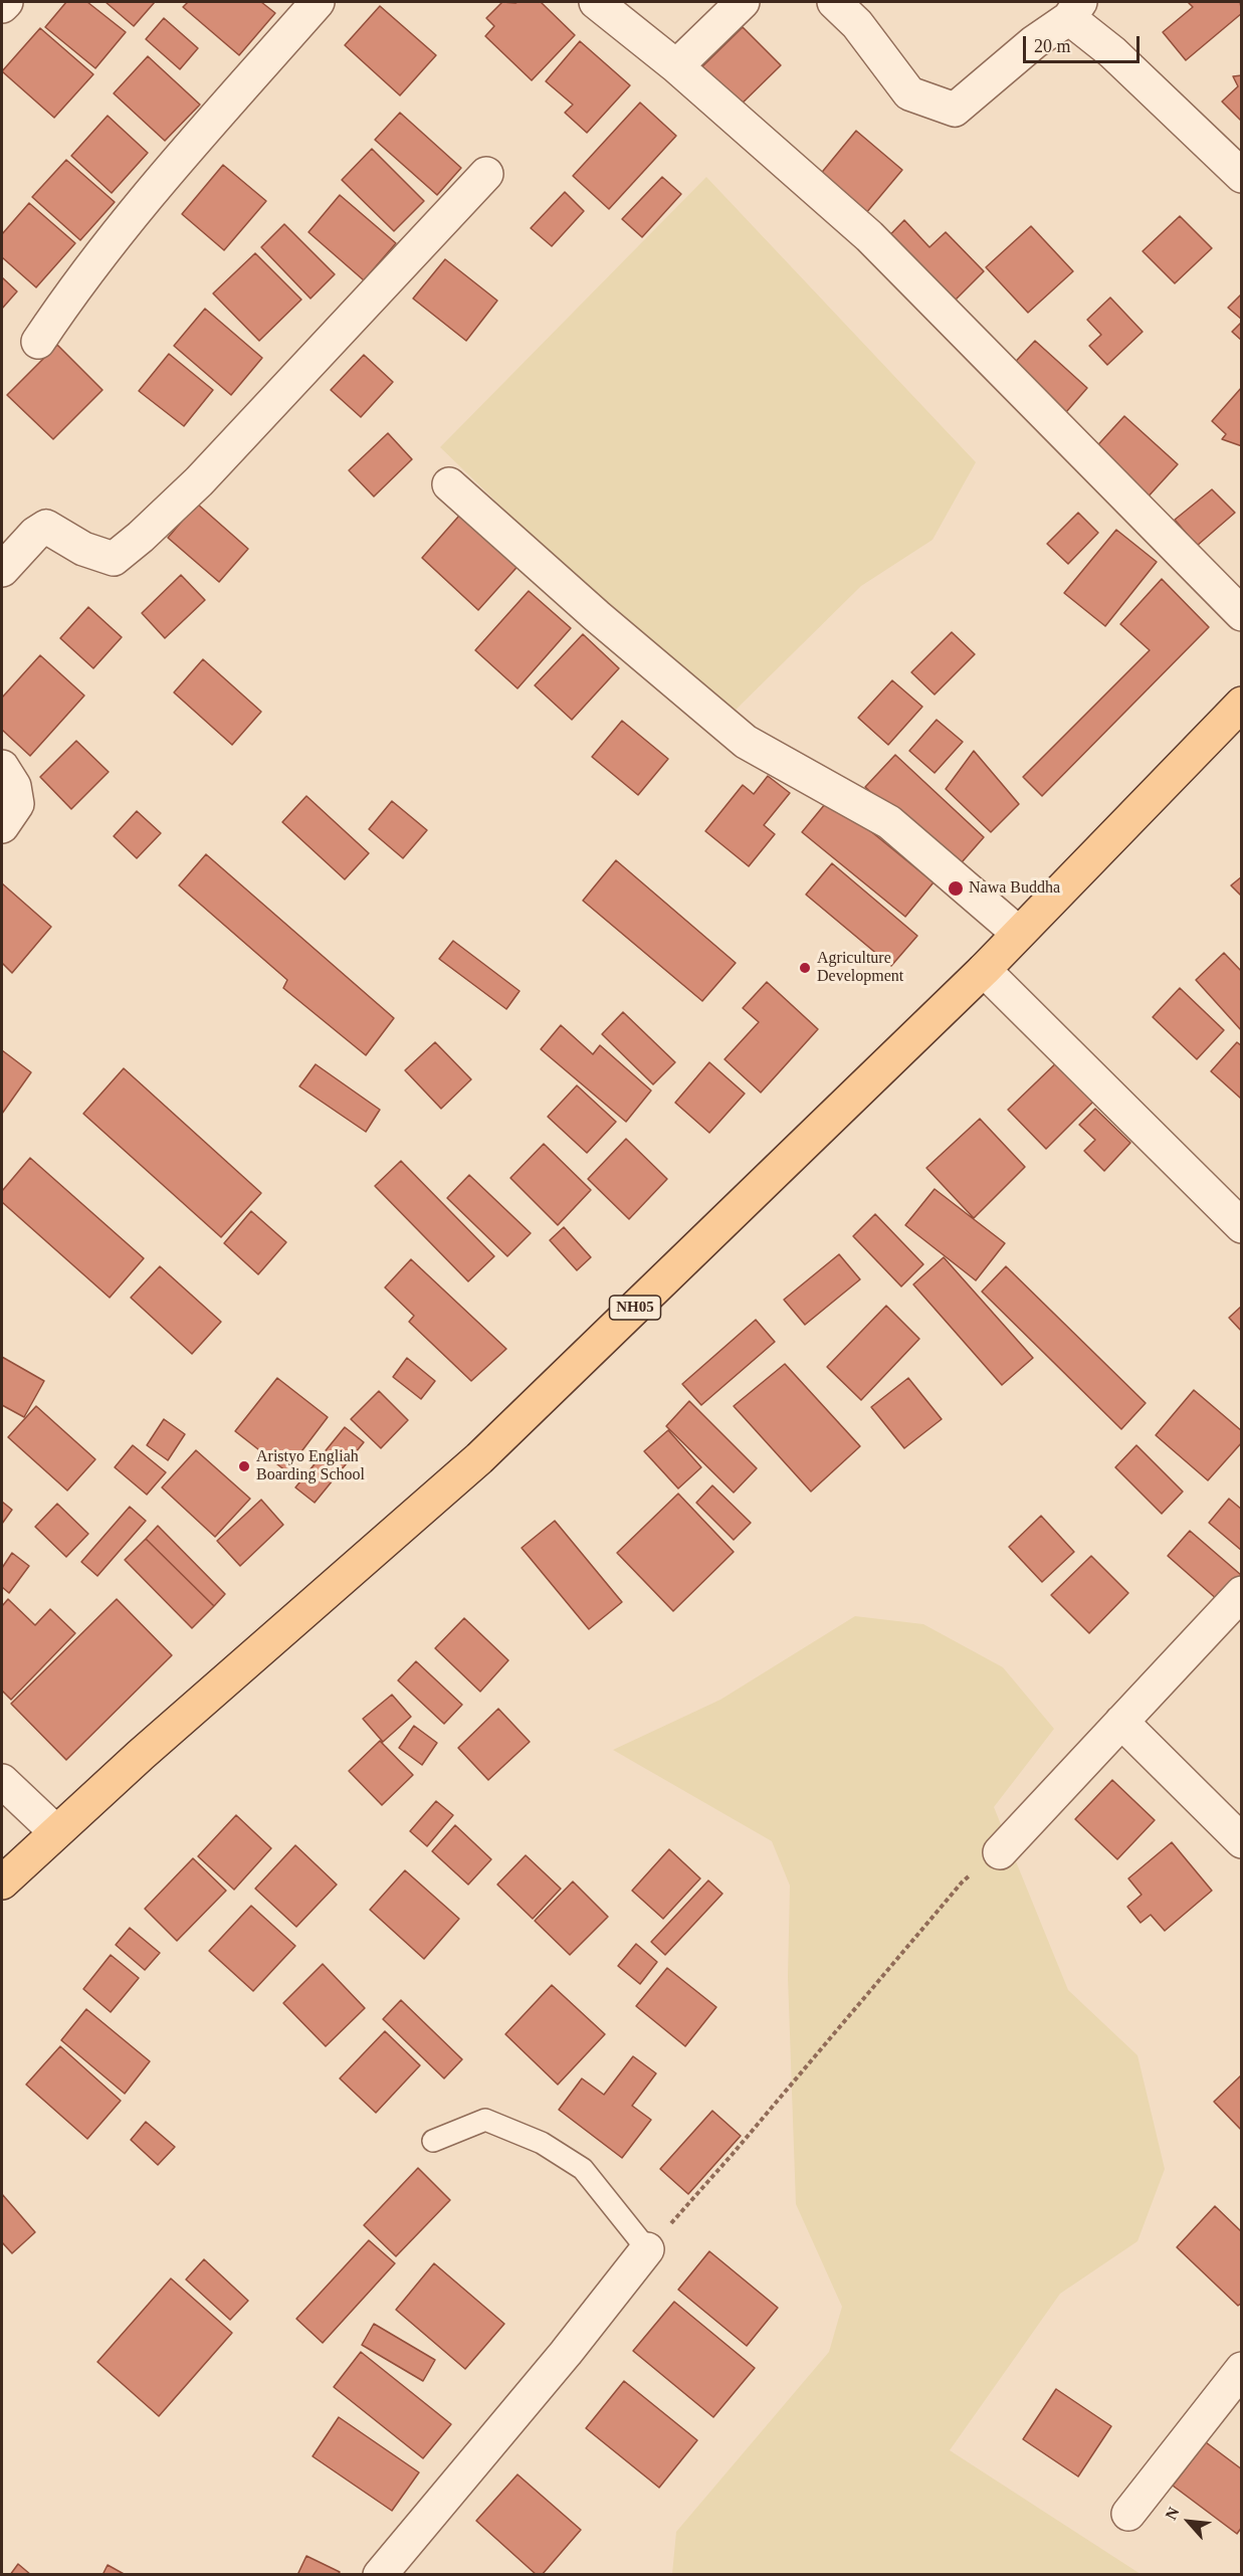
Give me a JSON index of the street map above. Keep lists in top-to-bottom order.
{
  "streets": {
    "main road": ["NH05"]
  },
  "places": ["Nawa Buddha", "Agriculture Development", "Aristyo Engliah Boarding School"],
  "scale_bar": "20 m",
  "north": "top left"
}
